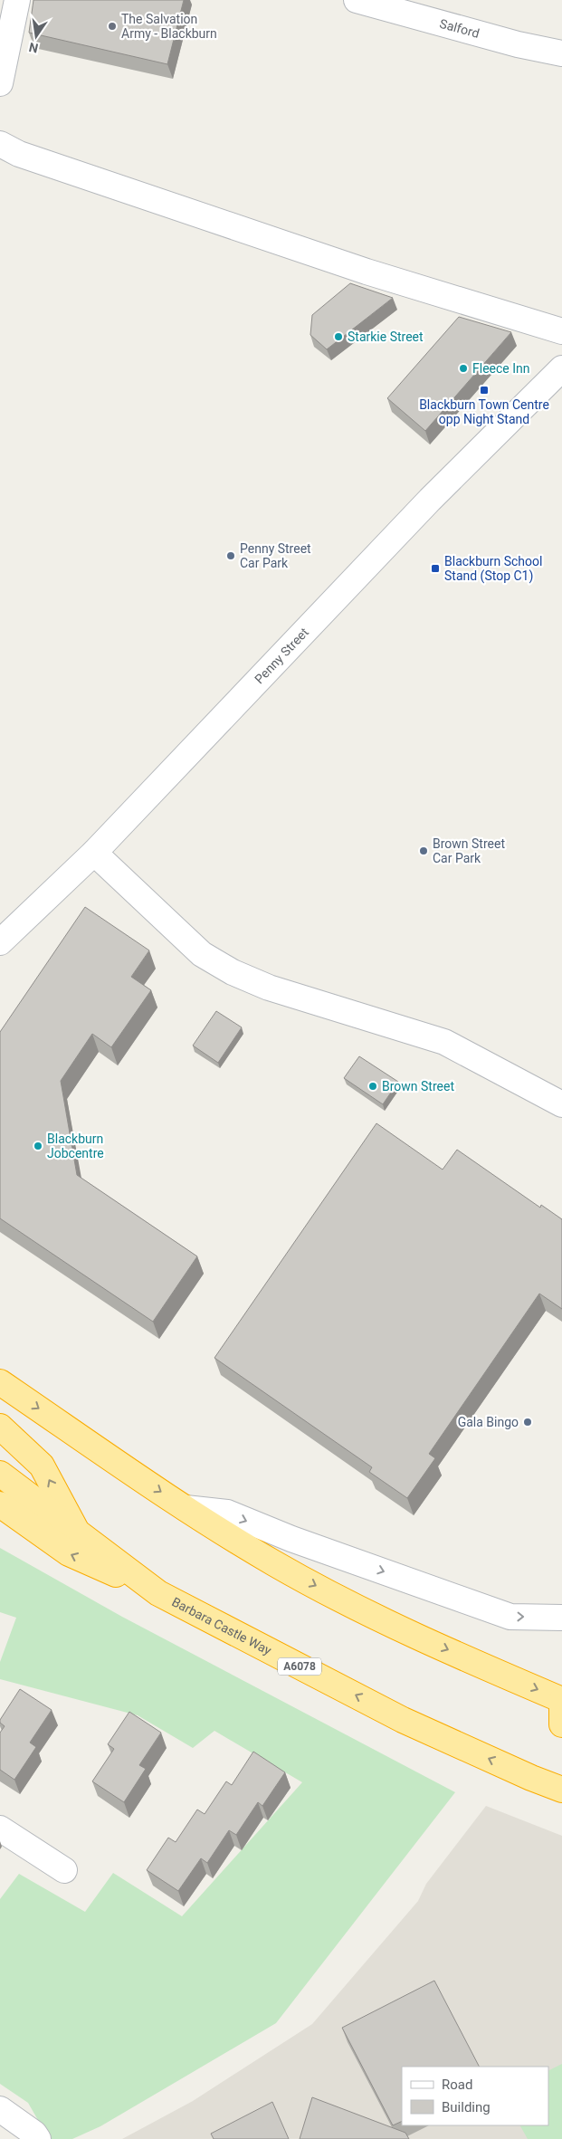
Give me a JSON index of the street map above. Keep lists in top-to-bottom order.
{
  "streets": {
    "highway": ["Barbara Castle Way", "A6078"],
    "street": ["Salford", "Penny Street"]
  },
  "places": {
    "other": [
      "The Salvation Army - Blackburn",
      "Starkie Street",
      "Fleece Inn",
      "Penny Street Car Park",
      "Brown Street Car Park",
      "Brown Street",
      "Blackburn Jobcentre",
      "Gala Bingo"
    ],
    "transit": ["Blackburn Town Centre opp Night Stand", "Blackburn School Stand (Stop C1)"]
  },
  "legend": ["Road", "Building"],
  "north": "bottom"
}
